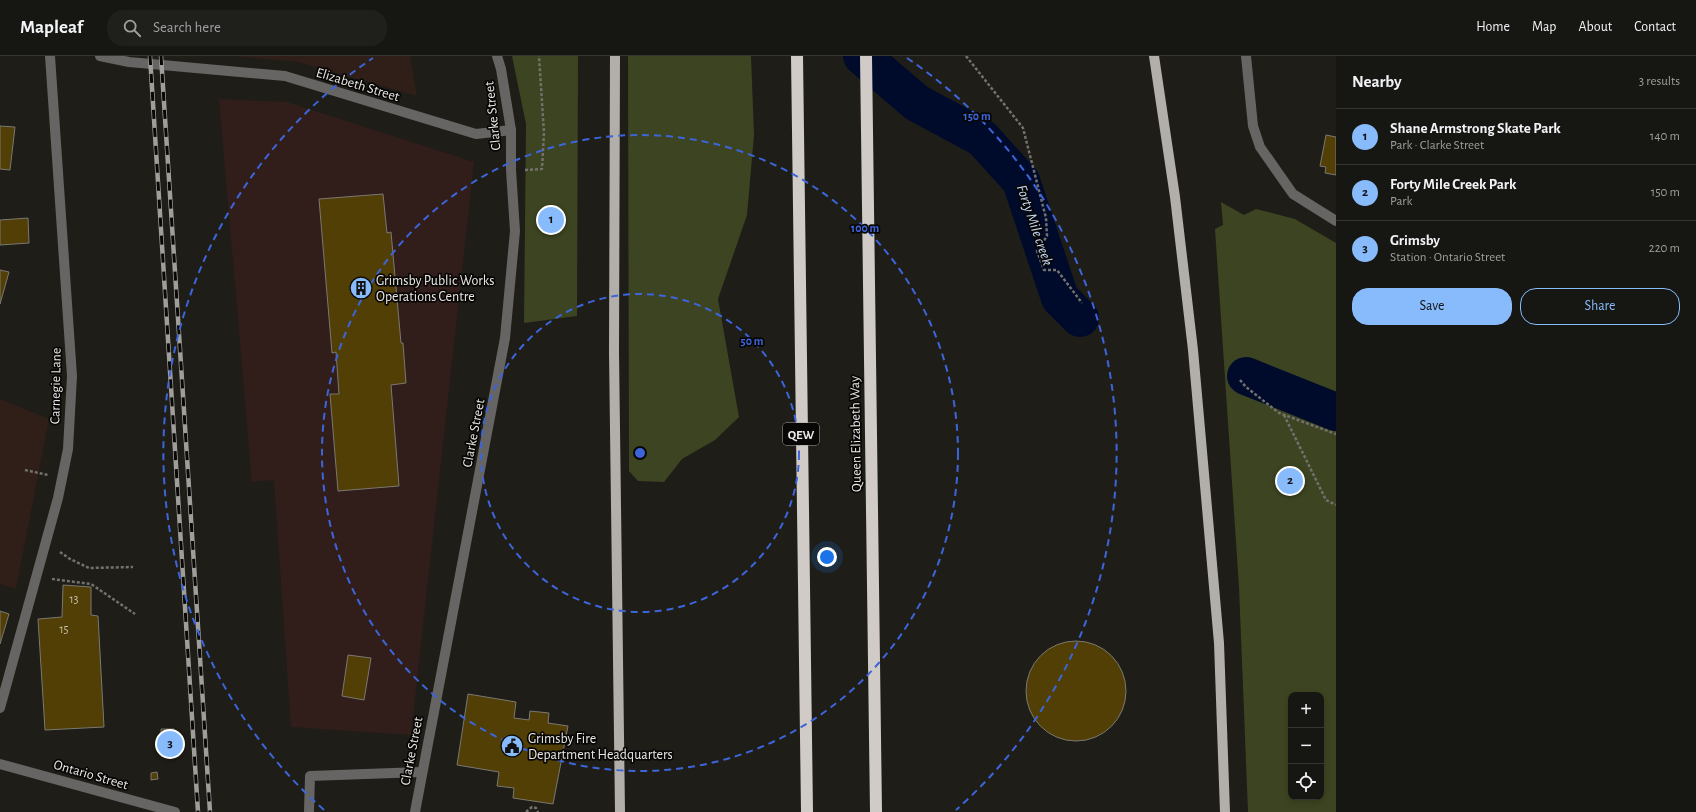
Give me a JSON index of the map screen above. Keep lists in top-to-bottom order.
{
  "streets": {
    "highway": ["QEW", "Queen Elizabeth Way"],
    "street": [
      "Elizabeth Street",
      "Clarke Street",
      "Carnegie Lane",
      "Ontario Street"
    ]
  },
  "crossings": [
    ["Elizabeth Street", "Clarke Street"]
  ],
  "water": ["Forty Mile creek"],
  "places": {
    "building": ["Grimsby Public Works Operations Centre"],
    "public building": ["Grimsby Fire Department Headquarters"]
  },
  "house_numbers": ["13", "15"],
  "page": {
    "header": "Mapleaf",
    "search": "Search here",
    "nav": [
      "Home",
      "Map",
      "About",
      "Contact"
    ],
    "heading": ["Nearby", "3 results"],
    "list": [
      {
        "mark": "1",
        "name": "Shane Armstrong Skate Park",
        "note": "Park · Clarke Street",
        "value": "140 m"
      },
      {
        "mark": "2",
        "name": "Forty Mile Creek Park",
        "note": "Park",
        "value": "150 m"
      },
      {
        "mark": "3",
        "name": "Grimsby",
        "note": "Station · Ontario Street",
        "value": "220 m"
      }
    ],
    "pins": ["1", "2", "3"],
    "buttons": ["Save", "Share"],
    "map_buttons": ["+", "−"]
  },
  "rings": ["150 m", "100 m", "50 m"]
}
